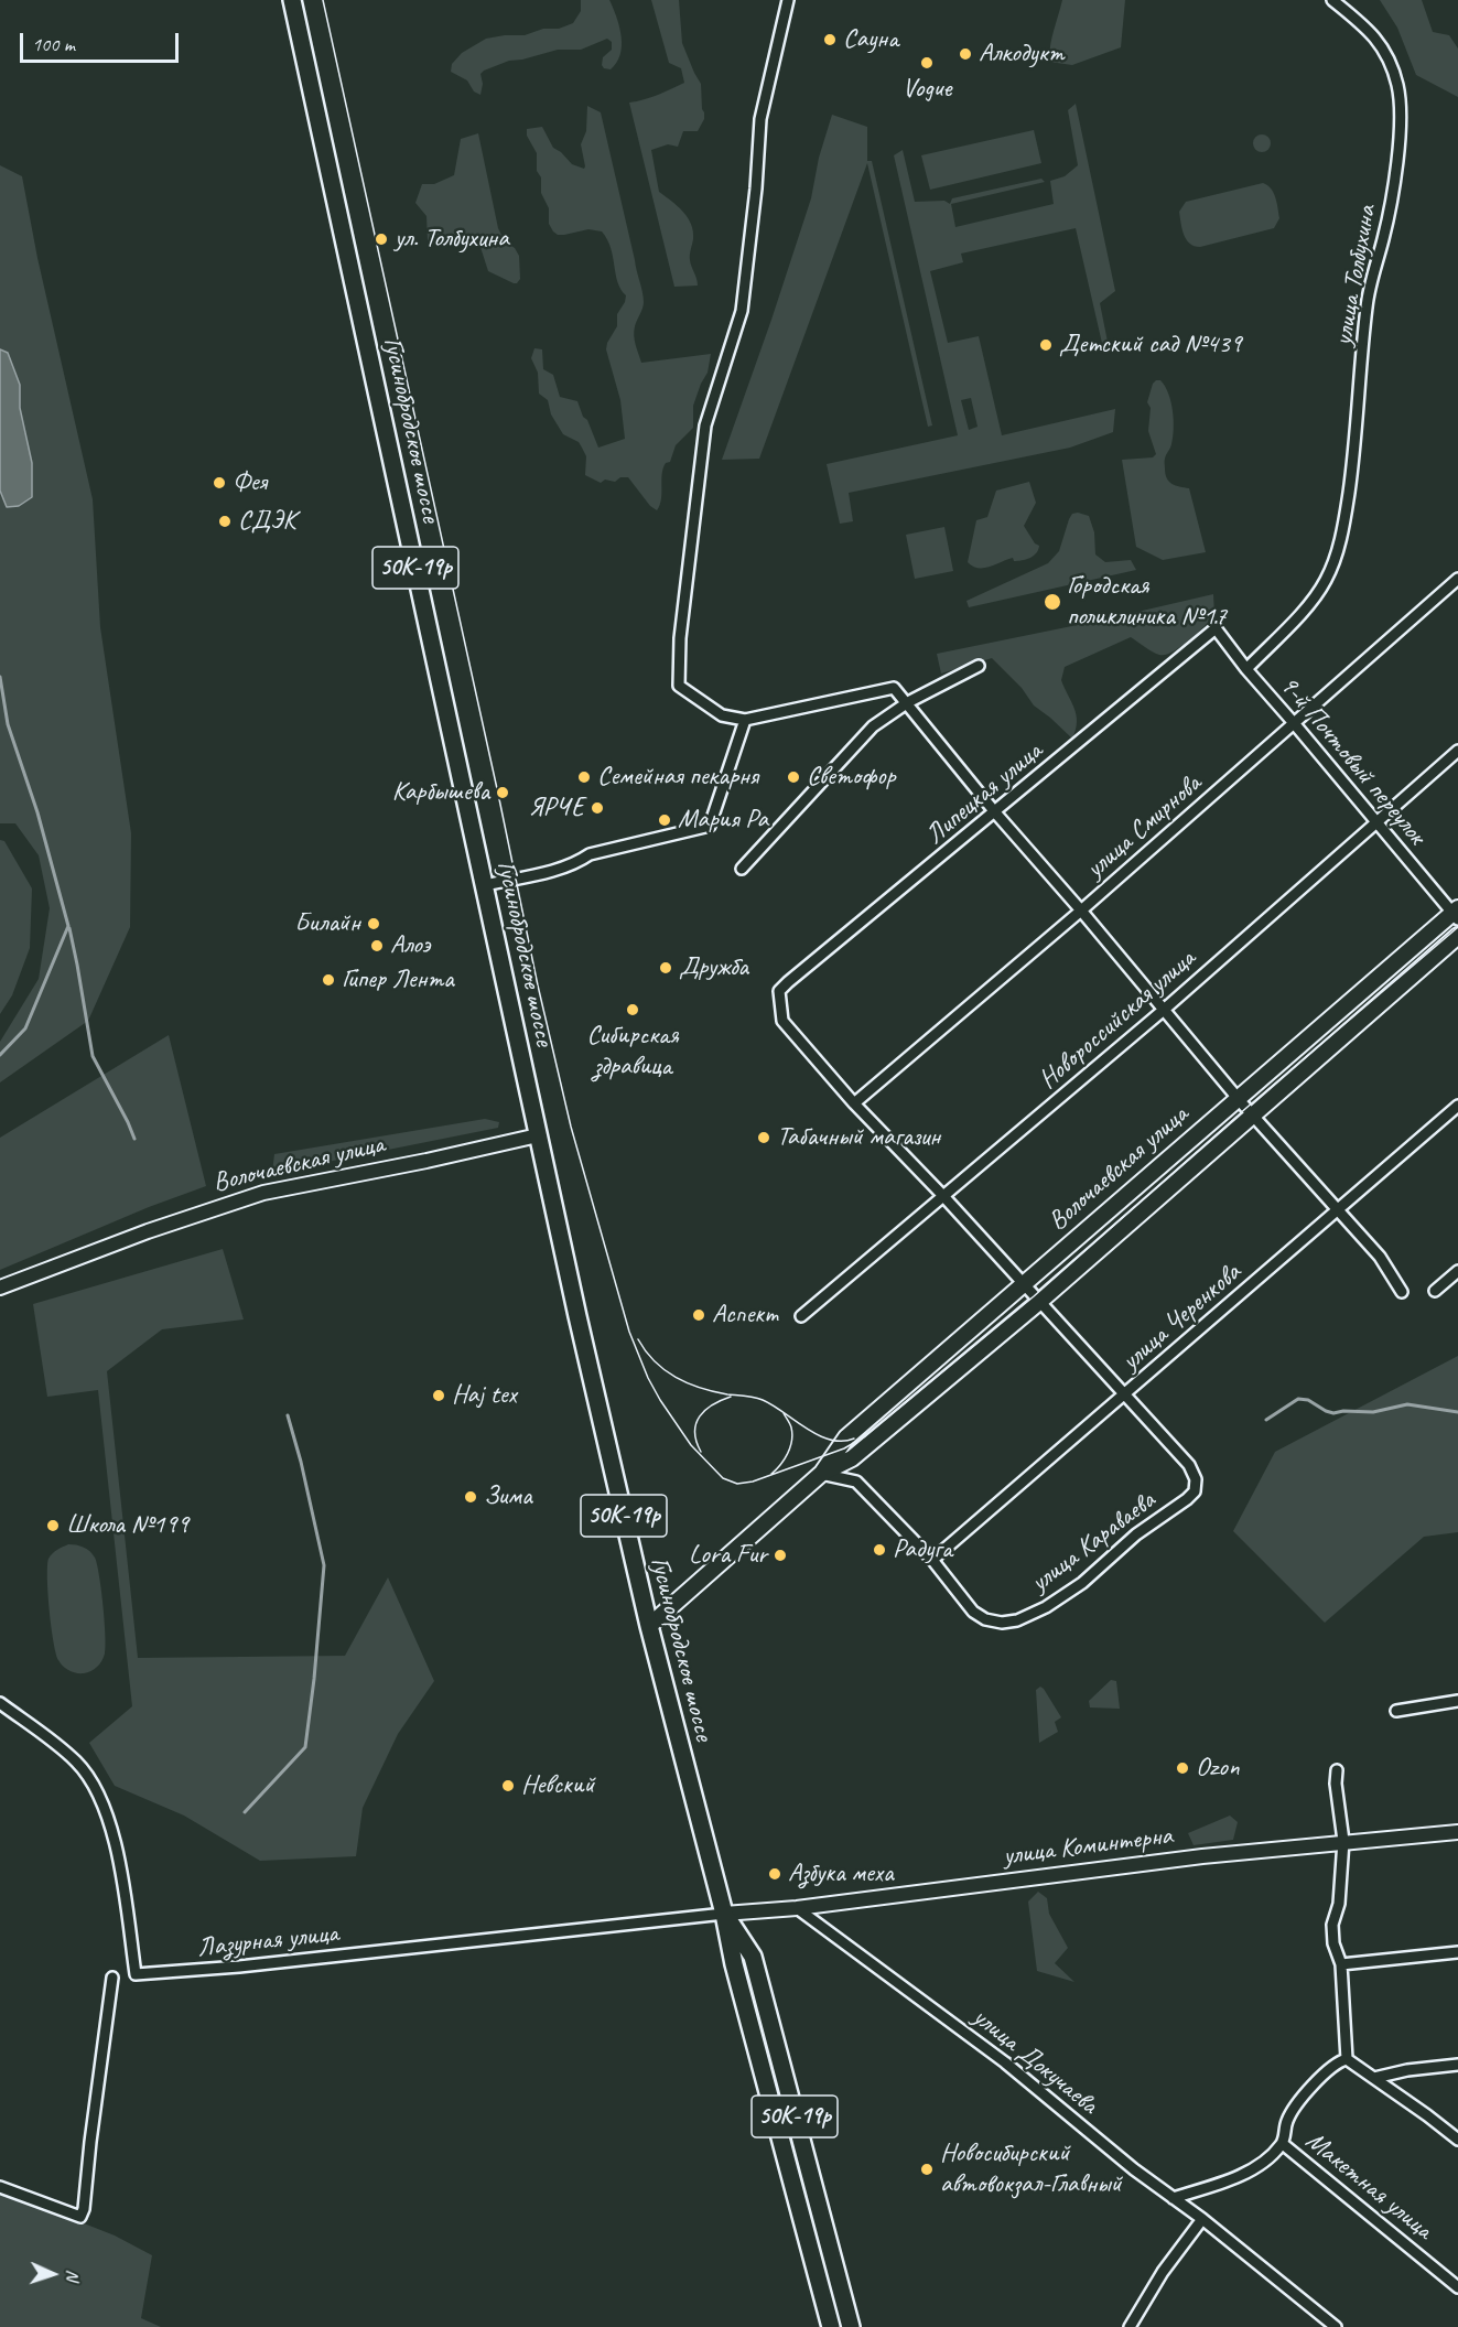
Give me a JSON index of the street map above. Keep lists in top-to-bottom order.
{
  "streets": {
    "main road": ["Гусинобродское шоссе", "50К-19р", "Волочаевская улица"],
    "street": [
      "улица Толбухина",
      "9-й Почтовый переулок",
      "Липецкая улица",
      "улица Смирнова",
      "Новороссийская улица",
      "улица Черенкова",
      "улица Караваева",
      "улица Коминтерна",
      "Лазурная улица",
      "улица Докучаева",
      "Макетная улица"
    ]
  },
  "crossings": [
    ["улица Толбухина", "9-й Почтовый переулок"],
    ["Гусинобродское шоссе", "Волочаевская улица"],
    ["Гусинобродское шоссе", "улица Коминтерна"],
    ["Гусинобродское шоссе", "Лазурная улица"],
    ["9-й Почтовый переулок", "Липецкая улица"],
    ["9-й Почтовый переулок", "улица Смирнова"],
    ["9-й Почтовый переулок", "Новороссийская улица"],
    ["9-й Почтовый переулок", "Волочаевская улица"],
    ["Липецкая улица", "улица Смирнова"],
    ["улица Черенкова", "улица Караваева"],
    ["улица Коминтерна", "Лазурная улица"],
    ["улица Коминтерна", "улица Докучаева"]
  ],
  "places": [
    "Сауна",
    "Алкодукт",
    "Vogue",
    "ул. Толбухина",
    "Детский сад №439",
    "Фея",
    "СДЭК",
    "Городская поликлиника №17",
    "Семейная пекарня",
    "Светофор",
    "Карбышева",
    "ЯРЧЕ",
    "Мария Ра",
    "Билайн",
    "Алоэ",
    "Дружба",
    "Гипер Лента",
    "Сибирская здравица",
    "Табачный магазин",
    "Аспект",
    "Haj tex",
    "Зима",
    "Школа №199",
    "Радуга",
    "Lora Fur",
    "Ozon",
    "Невский",
    "Азбука меха",
    "Новосибирский автовокзал-Главный"
  ],
  "scale_bar": "100 m",
  "north": "right"
}
